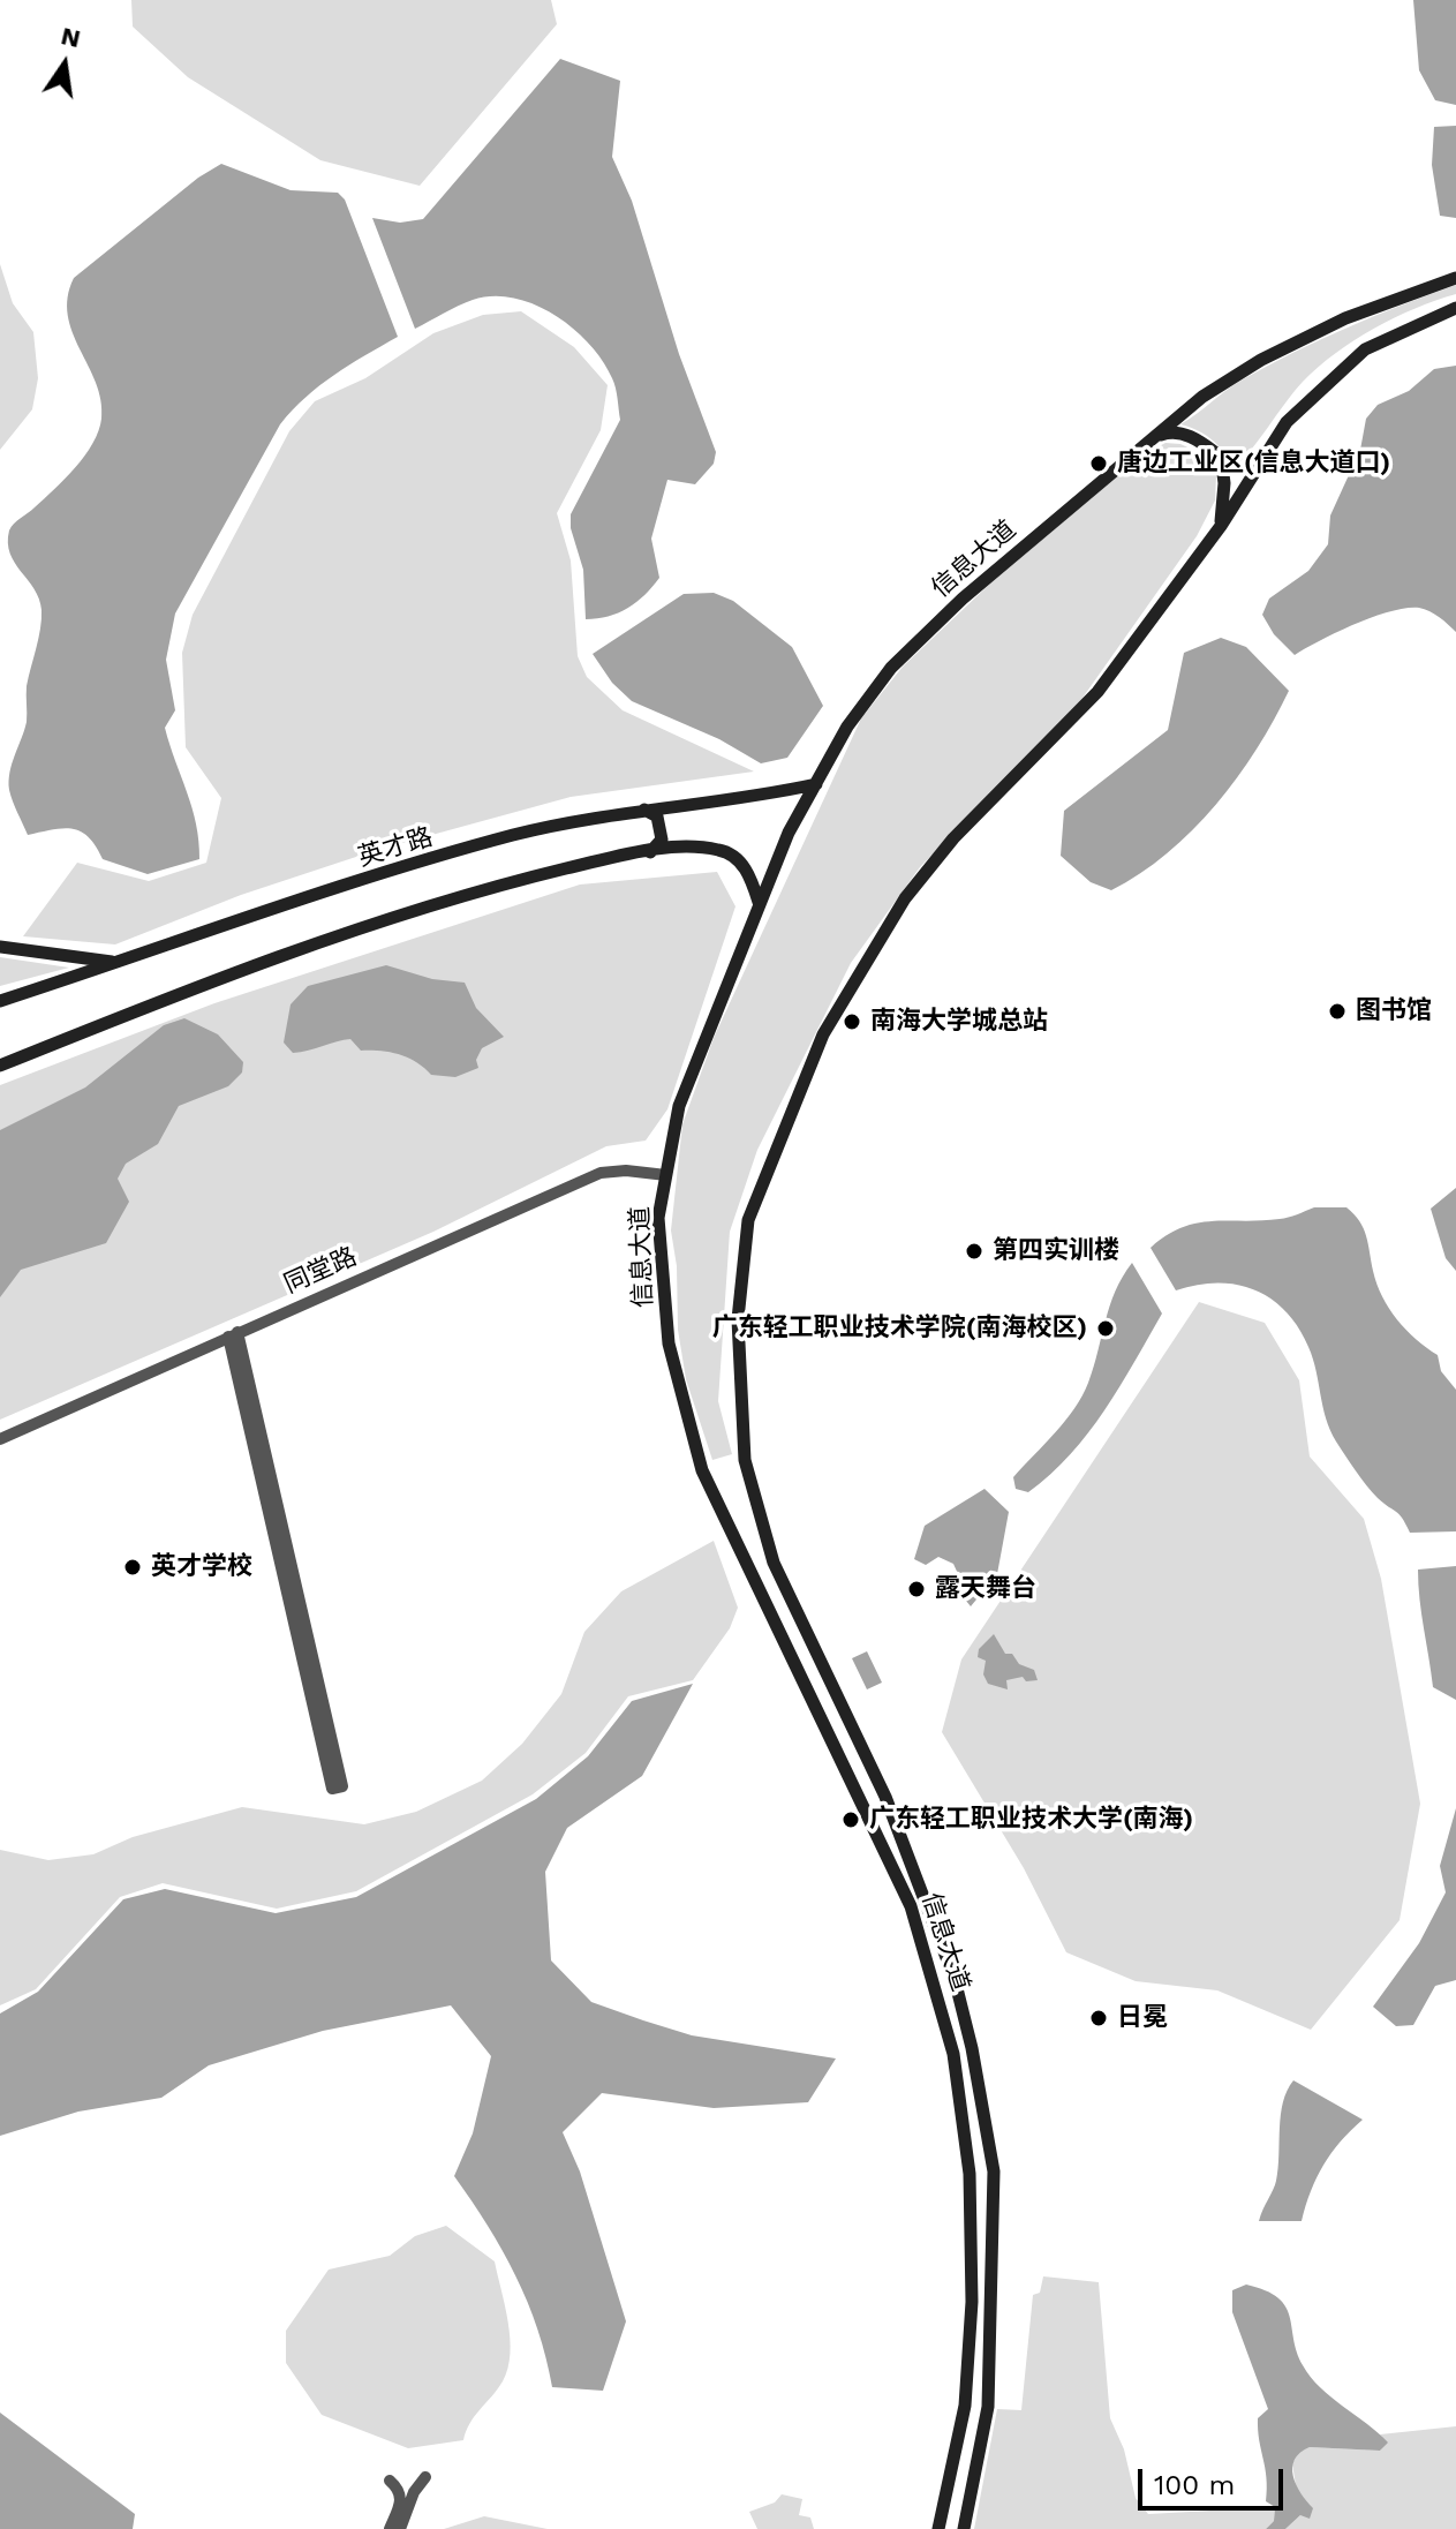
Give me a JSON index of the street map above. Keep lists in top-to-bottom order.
{
  "streets": {
    "main road": ["信息大道", "英才路"],
    "street": ["同堂路"]
  },
  "crossings": [
    ["信息大道", "英才路"],
    ["信息大道", "同堂路"]
  ],
  "places": [
    "唐边工业区(信息大道口)",
    "图书馆",
    "南海大学城总站",
    "第四实训楼",
    "广东轻工职业技术学院(南海校区)",
    "英才学校",
    "露天舞台",
    "广东轻工职业技术大学(南海)",
    "日冕"
  ],
  "scale_bar": "100 m",
  "north": "top"
}
